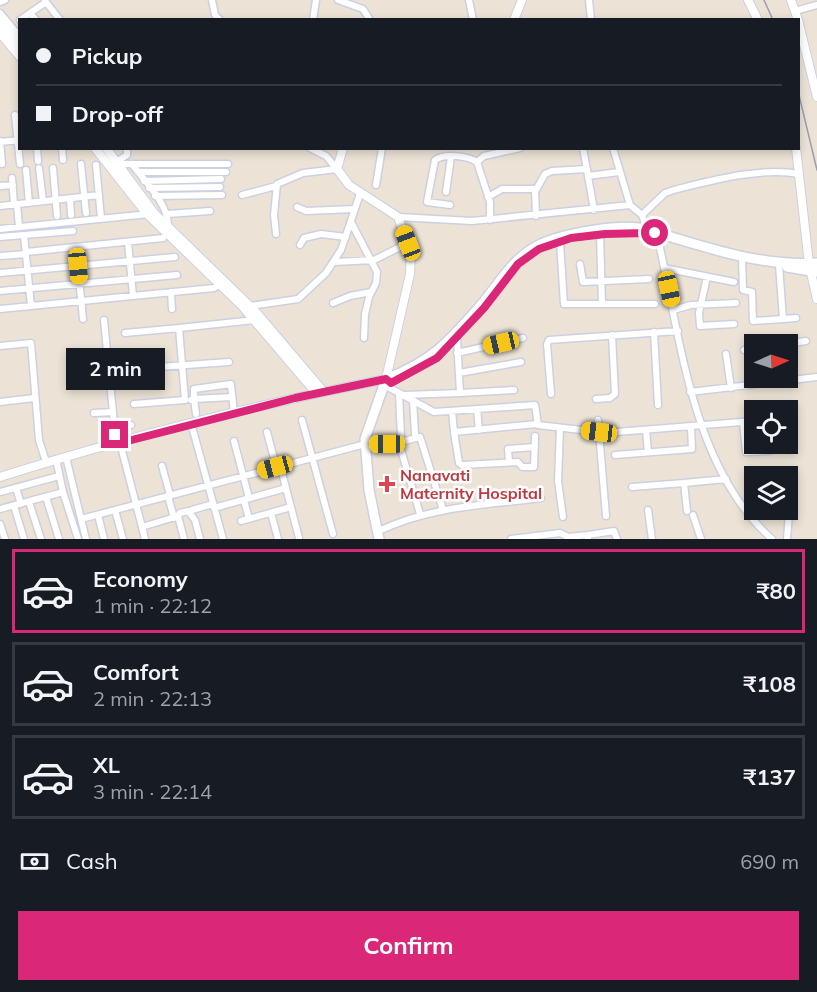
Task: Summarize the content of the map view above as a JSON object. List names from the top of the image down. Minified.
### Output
{"places":{"health":["Nanavati Maternity Hospital"]},"north":"right","page":{"banner":["Pickup","Drop-off"],"bubble":"2 min","list":[{"name":"Economy","note":"1 min · 22:12","value":"₹80"},{"name":"Comfort","note":"2 min · 22:13","value":"₹108"},{"name":"XL","note":"3 min · 22:14","value":"₹137"}],"pay":["Cash","690 m"],"buttons":"Confirm"}}
